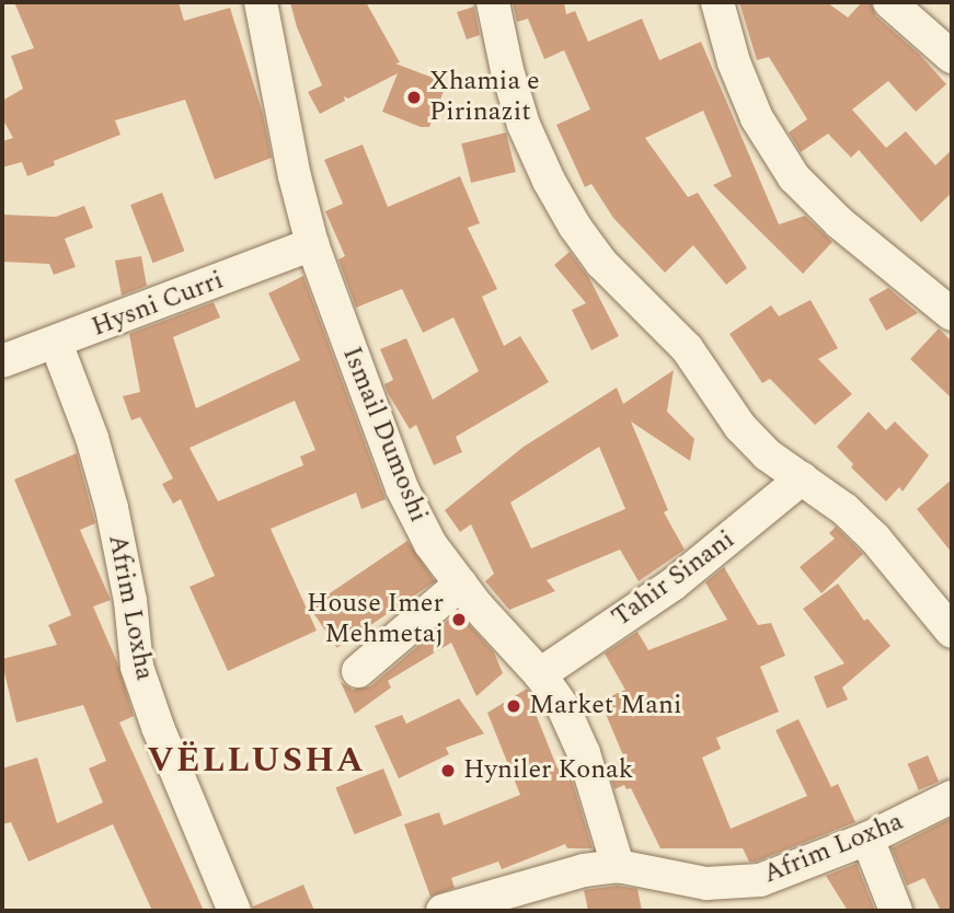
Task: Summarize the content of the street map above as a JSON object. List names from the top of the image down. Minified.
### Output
{"streets":{"street":["Hysni Curri","Ismail Dumoshi","Tahir Sinani","Afrim Loxha"]},"crossings":[["Hysni Curri","Ismail Dumoshi"],["Hysni Curri","Afrim Loxha"],["Ismail Dumoshi","Tahir Sinani"],["Ismail Dumoshi","Afrim Loxha"]],"districts":["VËLLUSHA"],"places":["Xhamia e Pirinazit","House Imer Mehmetaj","Market Mani","Hyniler Konak"]}
